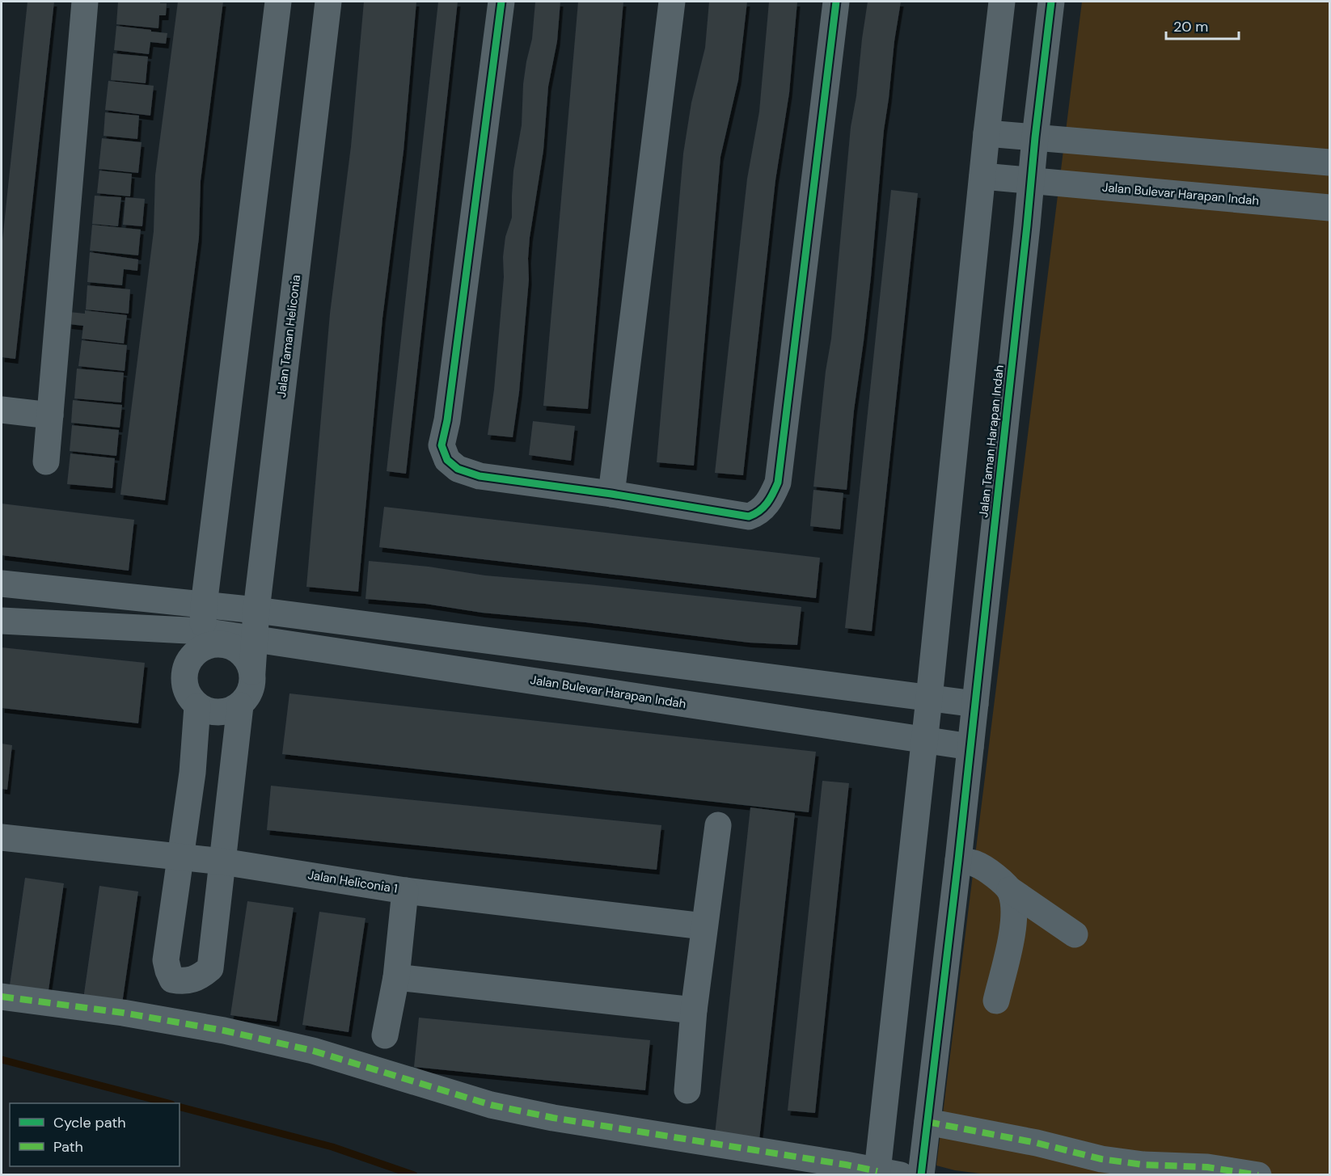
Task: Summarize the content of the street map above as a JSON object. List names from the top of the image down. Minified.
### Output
{"streets":{"street":["Jalan Bulevar Harapan Indah","Jalan Taman Heliconia","Jalan Taman Harapan Indah","Jalan Heliconia 1"]},"crossings":[["Jalan Bulevar Harapan Indah","Jalan Taman Heliconia"],["Jalan Bulevar Harapan Indah","Jalan Taman Harapan Indah"]],"legend":["Cycle path","Path"],"scale_bar":"20 m"}
